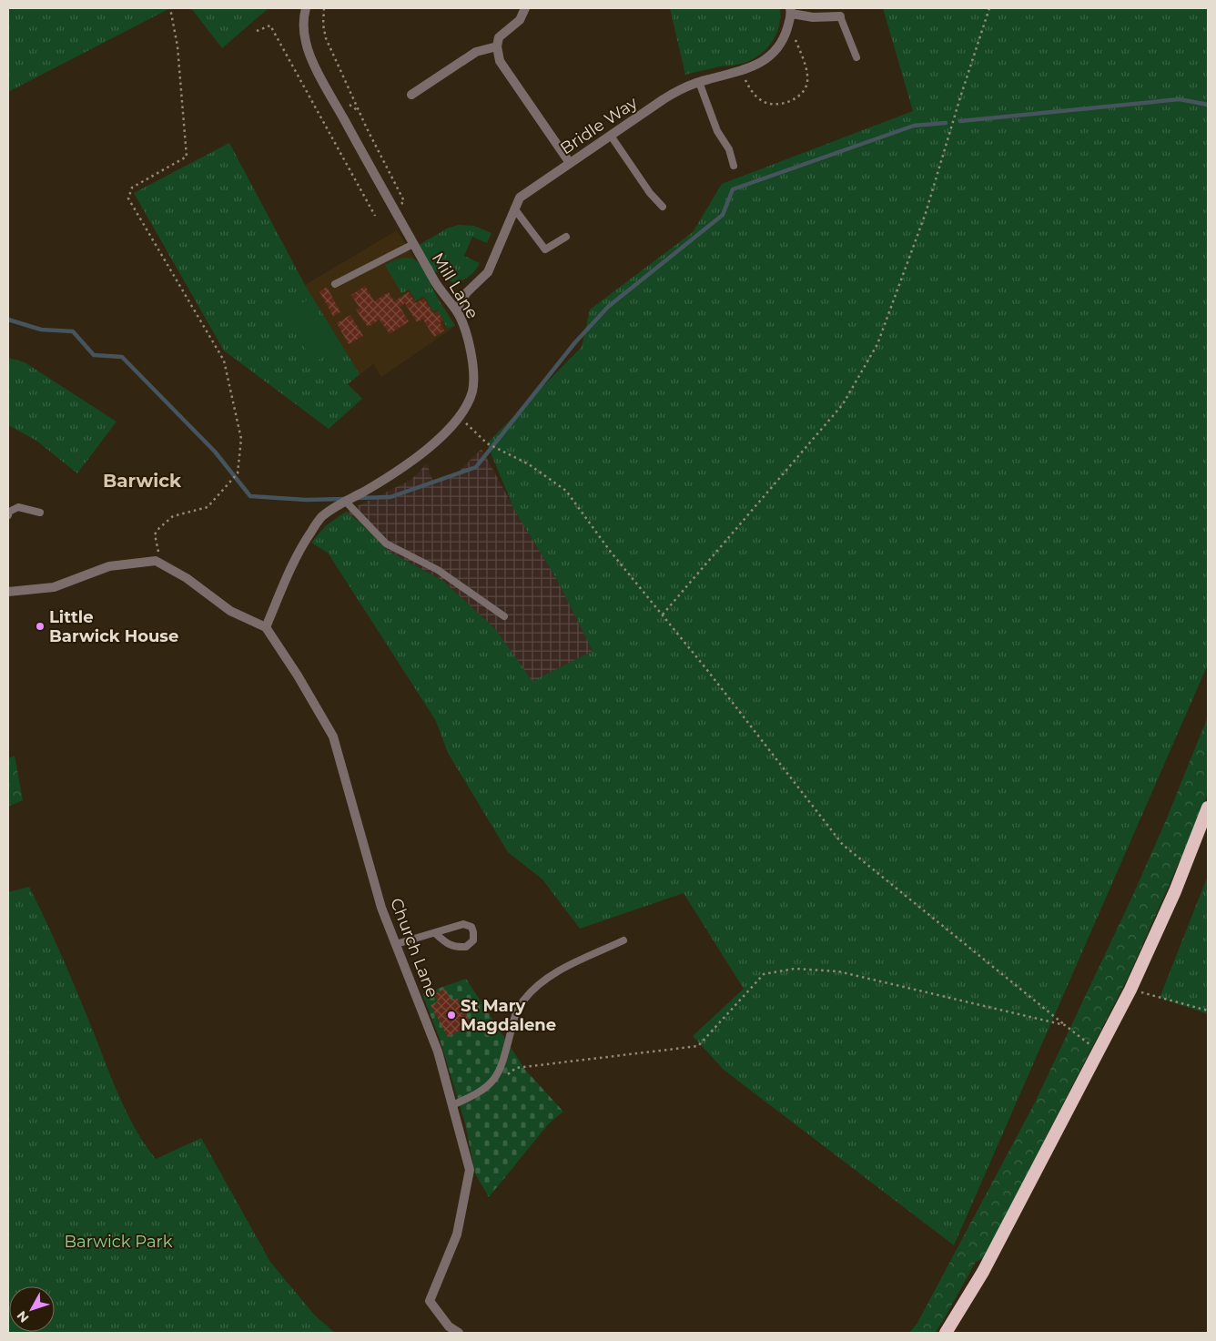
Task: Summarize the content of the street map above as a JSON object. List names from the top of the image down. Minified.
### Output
{"streets":{"street":["Bridle Way","Mill Lane","Church Lane"]},"crossings":[["Bridle Way","Mill Lane"],["Mill Lane","Church Lane"]],"districts":["Barwick"],"parks":["Barwick Park"],"places":["Little Barwick House","St Mary Magdalene"],"north":"bottom left"}
